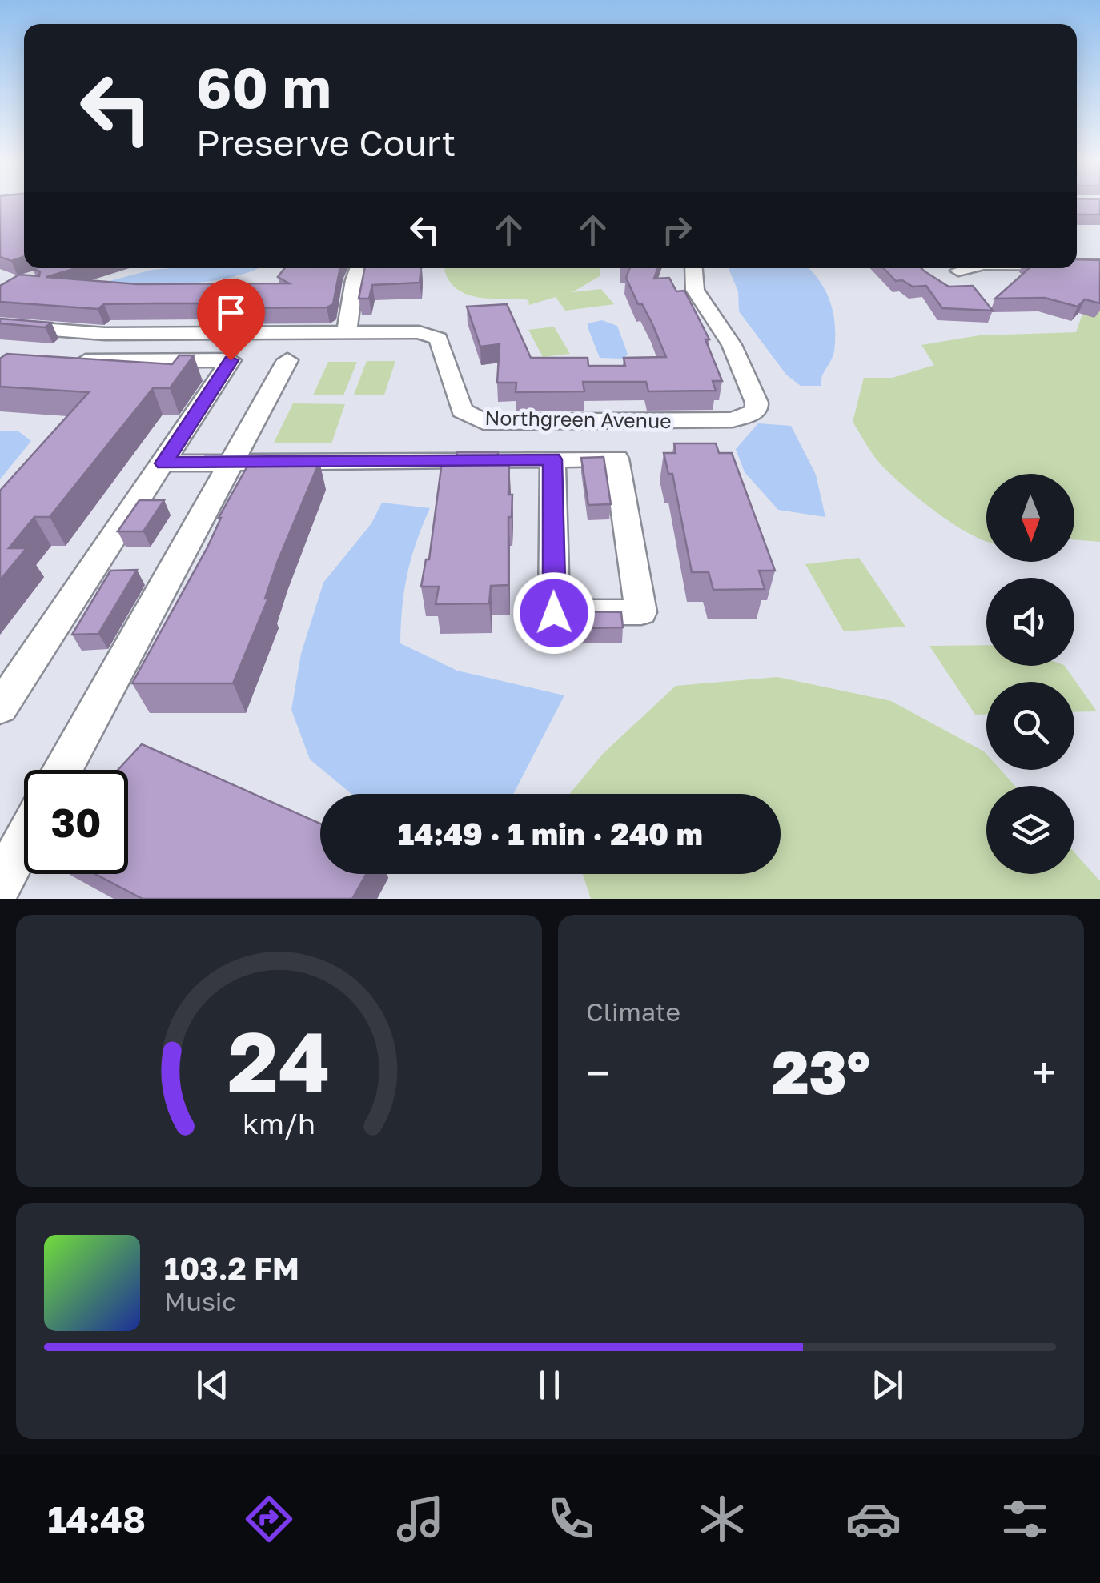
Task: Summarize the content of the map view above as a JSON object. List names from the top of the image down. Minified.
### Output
{"streets":{"street":["Northgreen Avenue"]},"north":"bottom","page":{"turn":["60 m","Preserve Court"],"limit":"30","trip":"14:49 · 1 min · 240 m","tile":"Climate","heat":["−","23°","+"],"song":["103.2 FM","Music"],"tabs":"14:48","gauge":["24","km/h"]}}
